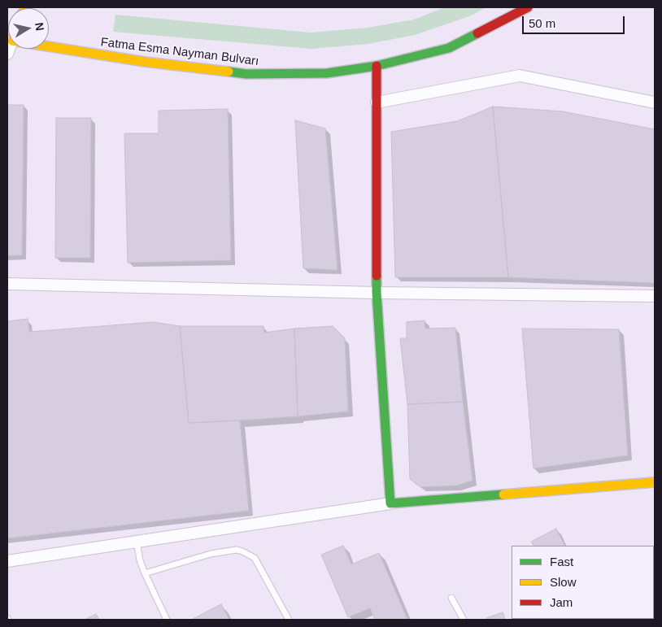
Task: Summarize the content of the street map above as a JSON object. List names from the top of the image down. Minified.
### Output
{"streets":{"street":["Fatma Esma Nayman Bulvarı"]},"legend":["Fast","Slow","Jam"],"scale_bar":"50 m","north":"right"}
